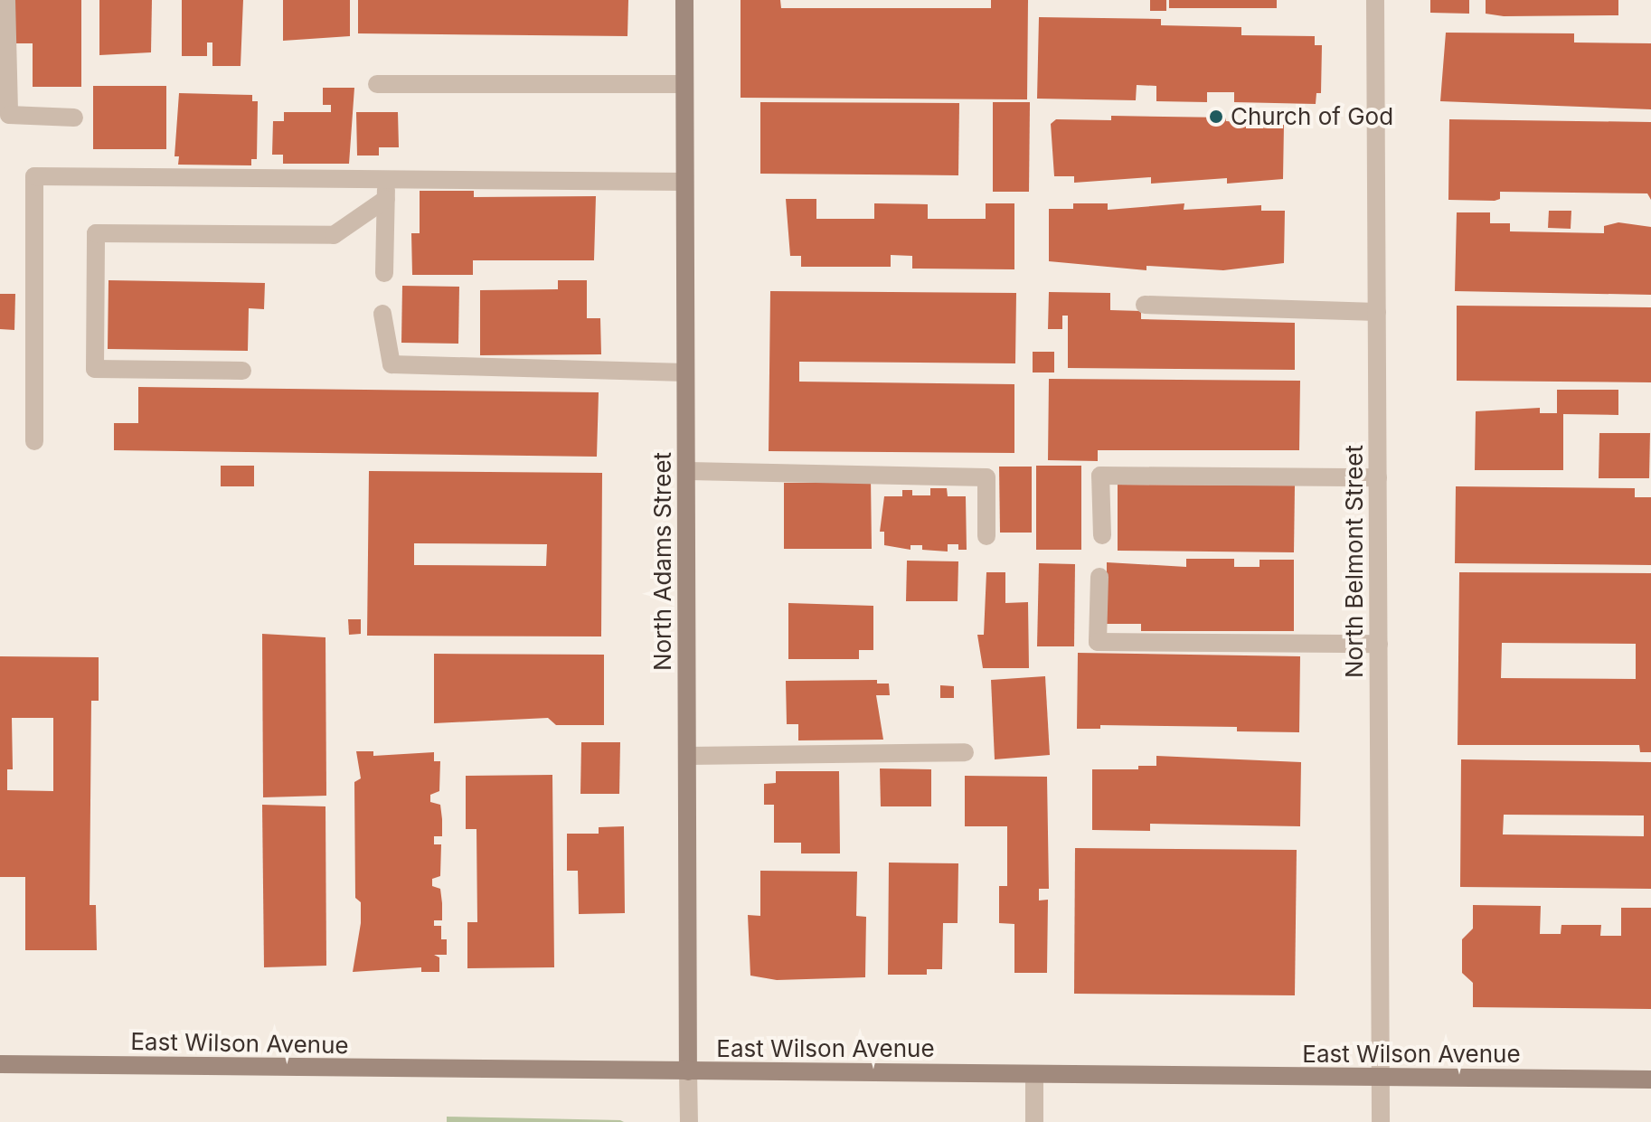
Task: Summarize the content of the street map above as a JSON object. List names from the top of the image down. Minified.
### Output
{"streets":{"street":["North Adams Street","North Belmont Street","East Wilson Avenue"]},"crossings":[["North Adams Street","East Wilson Avenue"],["North Belmont Street","East Wilson Avenue"]],"places":["Church of God"]}
